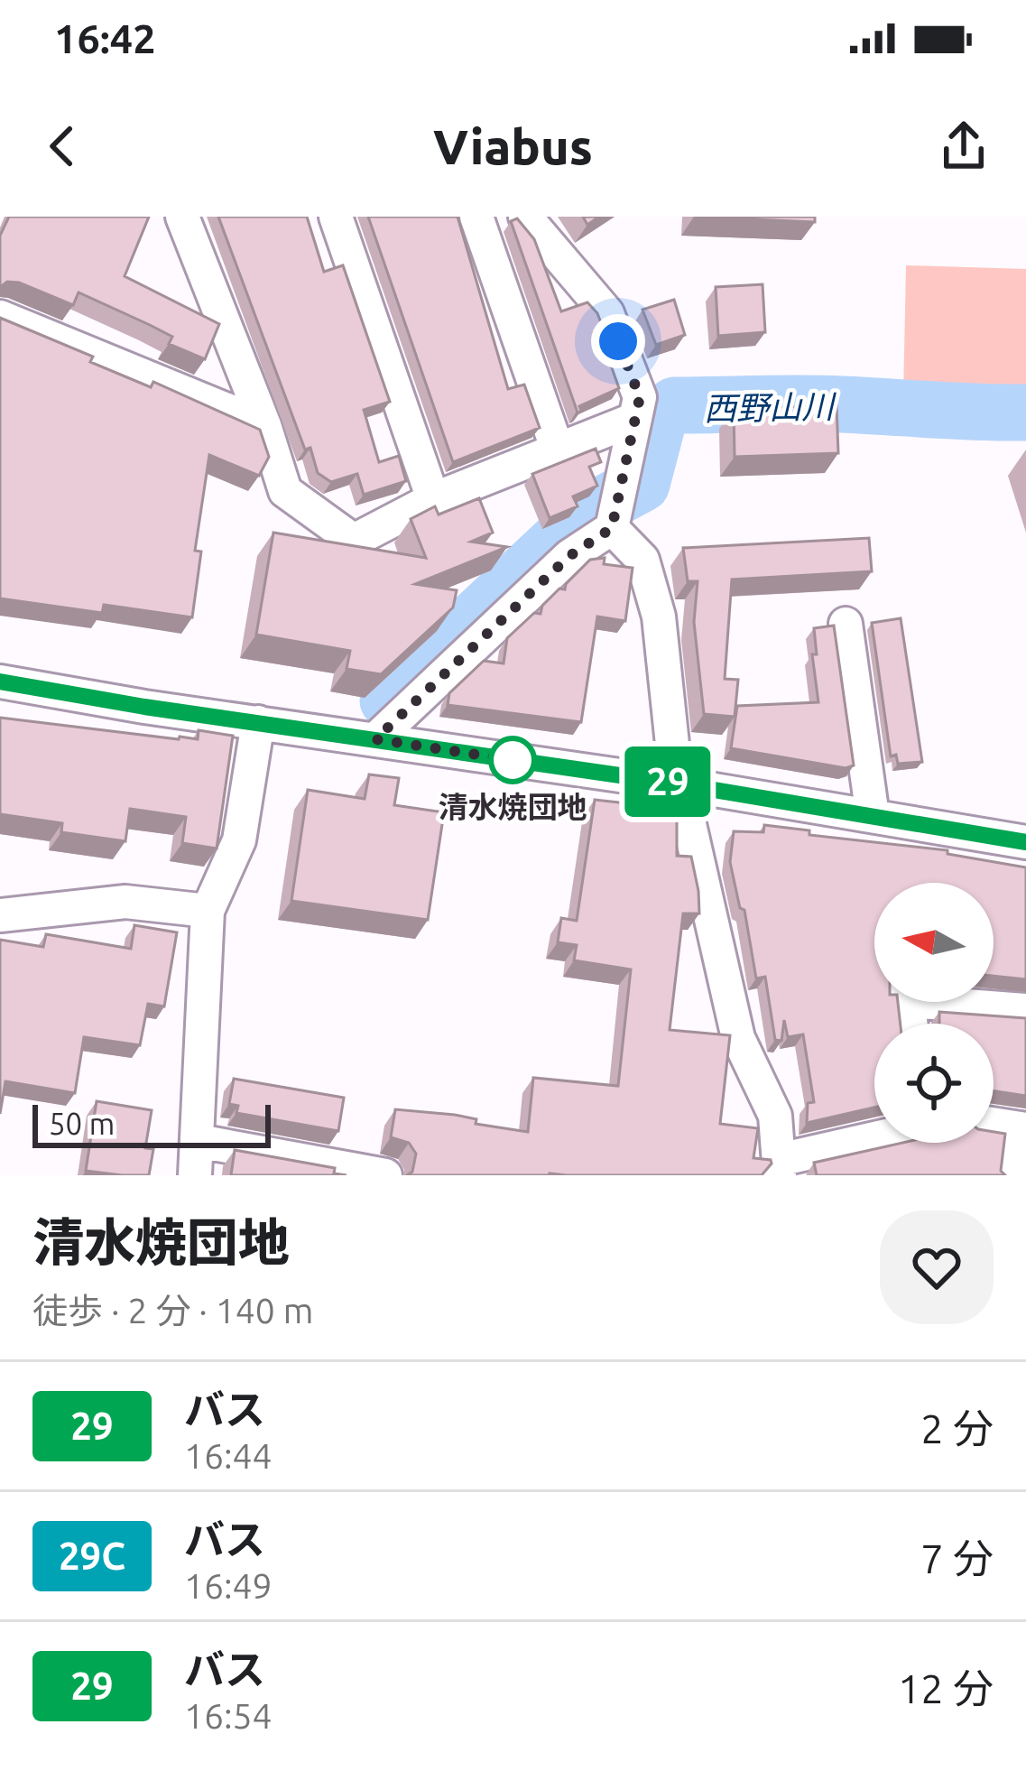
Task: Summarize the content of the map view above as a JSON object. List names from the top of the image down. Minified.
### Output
{"water":["西野山川"],"places":["清水焼団地"],"lines":["bus line 29"],"scale_bar":"50 m","north":"left","page":{"status":"16:42","header":"Viabus","on_map":"29","scale":"50 m","heading":["清水焼団地","徒歩 · 2 分 · 140 m"],"list":[{"mark":"29","name":"バス","note":"16:44","value":"2 分"},{"mark":"29C","name":"バス","note":"16:49","value":"7 分"},{"mark":"29","name":"バス","note":"16:54","value":"12 分"}]}}
